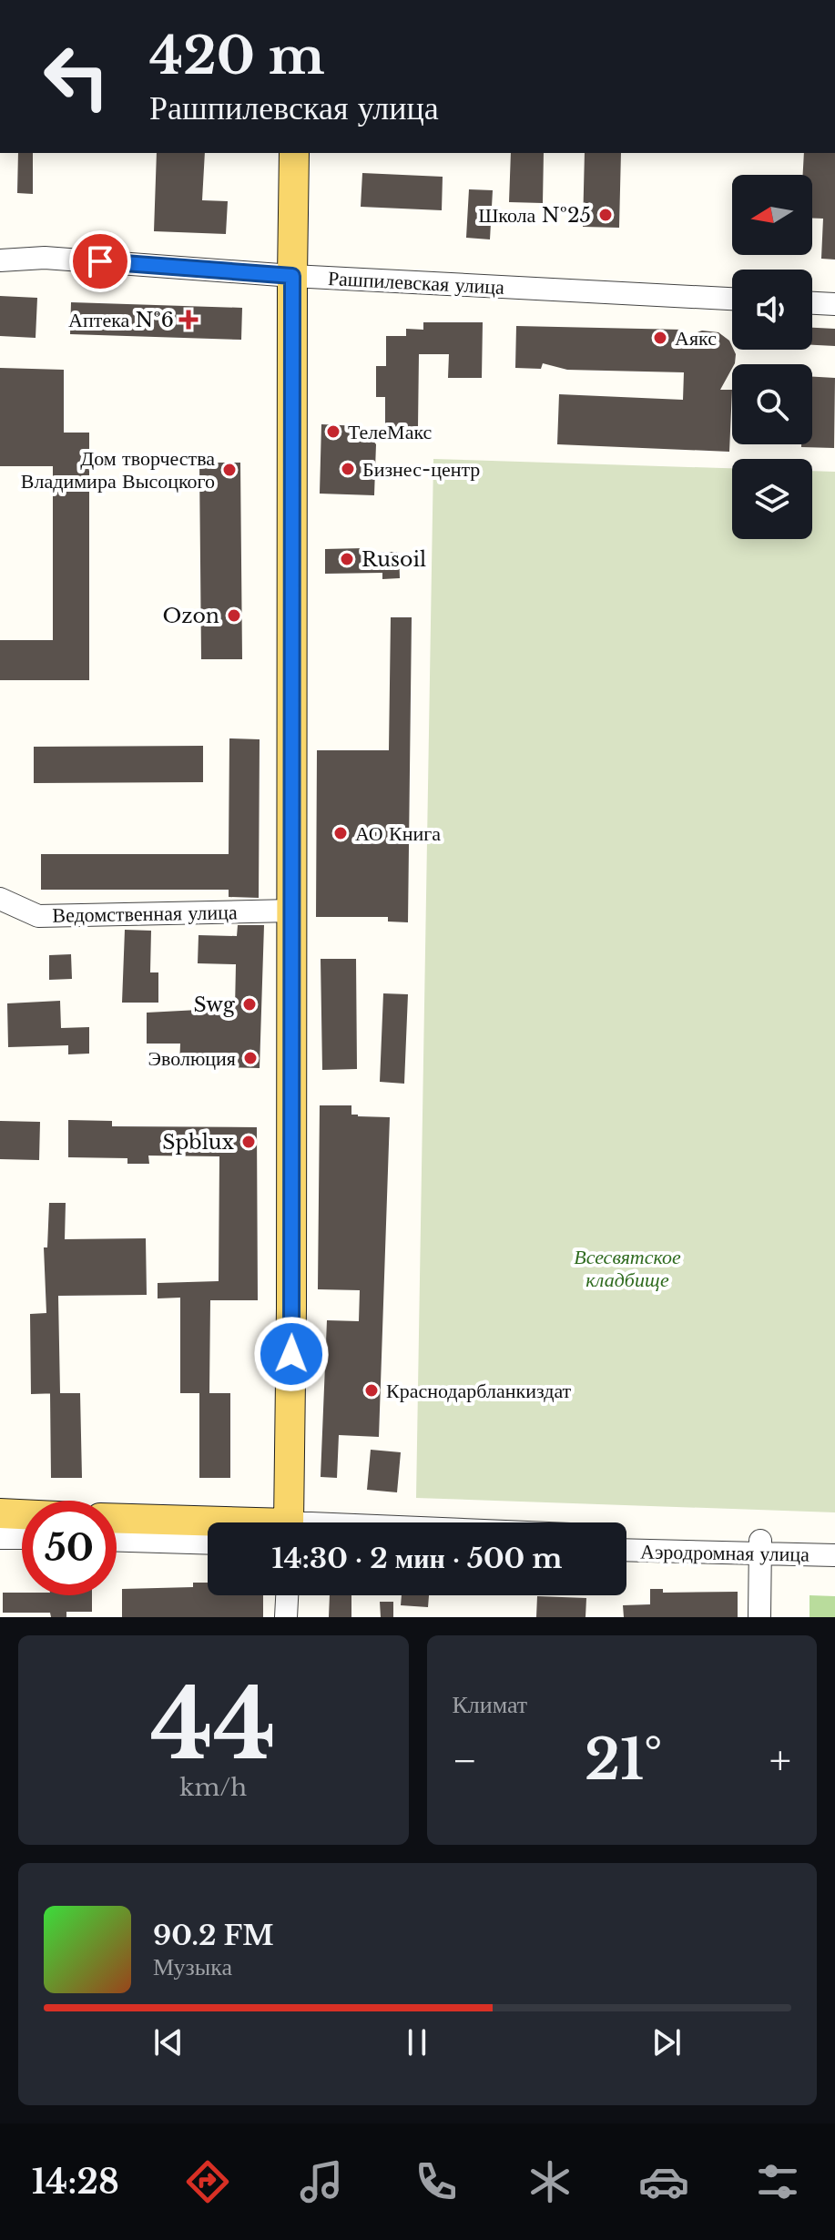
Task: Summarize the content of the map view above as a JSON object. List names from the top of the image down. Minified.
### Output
{"streets":{"street":["Рашпилевская улица","Ведомственная улица","Аэродромная улица"]},"parks":["Всесвятское кладбище"],"places":{"other":["Школа №25","Аякс","ТелеМакс","Бизнес-центр","Дом творчества Владимира Высоцкого","Rusoil","Ozon","АО Книга","Swg","Эволюция","Spblux","Краснодарбланкиздат"],"health":["Аптека №6"]},"north":"left","page":{"turn":["420 m","Рашпилевская улица"],"limit":"50","trip":"14:30 · 2 мин · 500 m","tile":[["44","km/h"],"Климат"],"heat":["−","21°","+"],"song":["90.2 FM","Музыка"],"tabs":"14:28"}}
